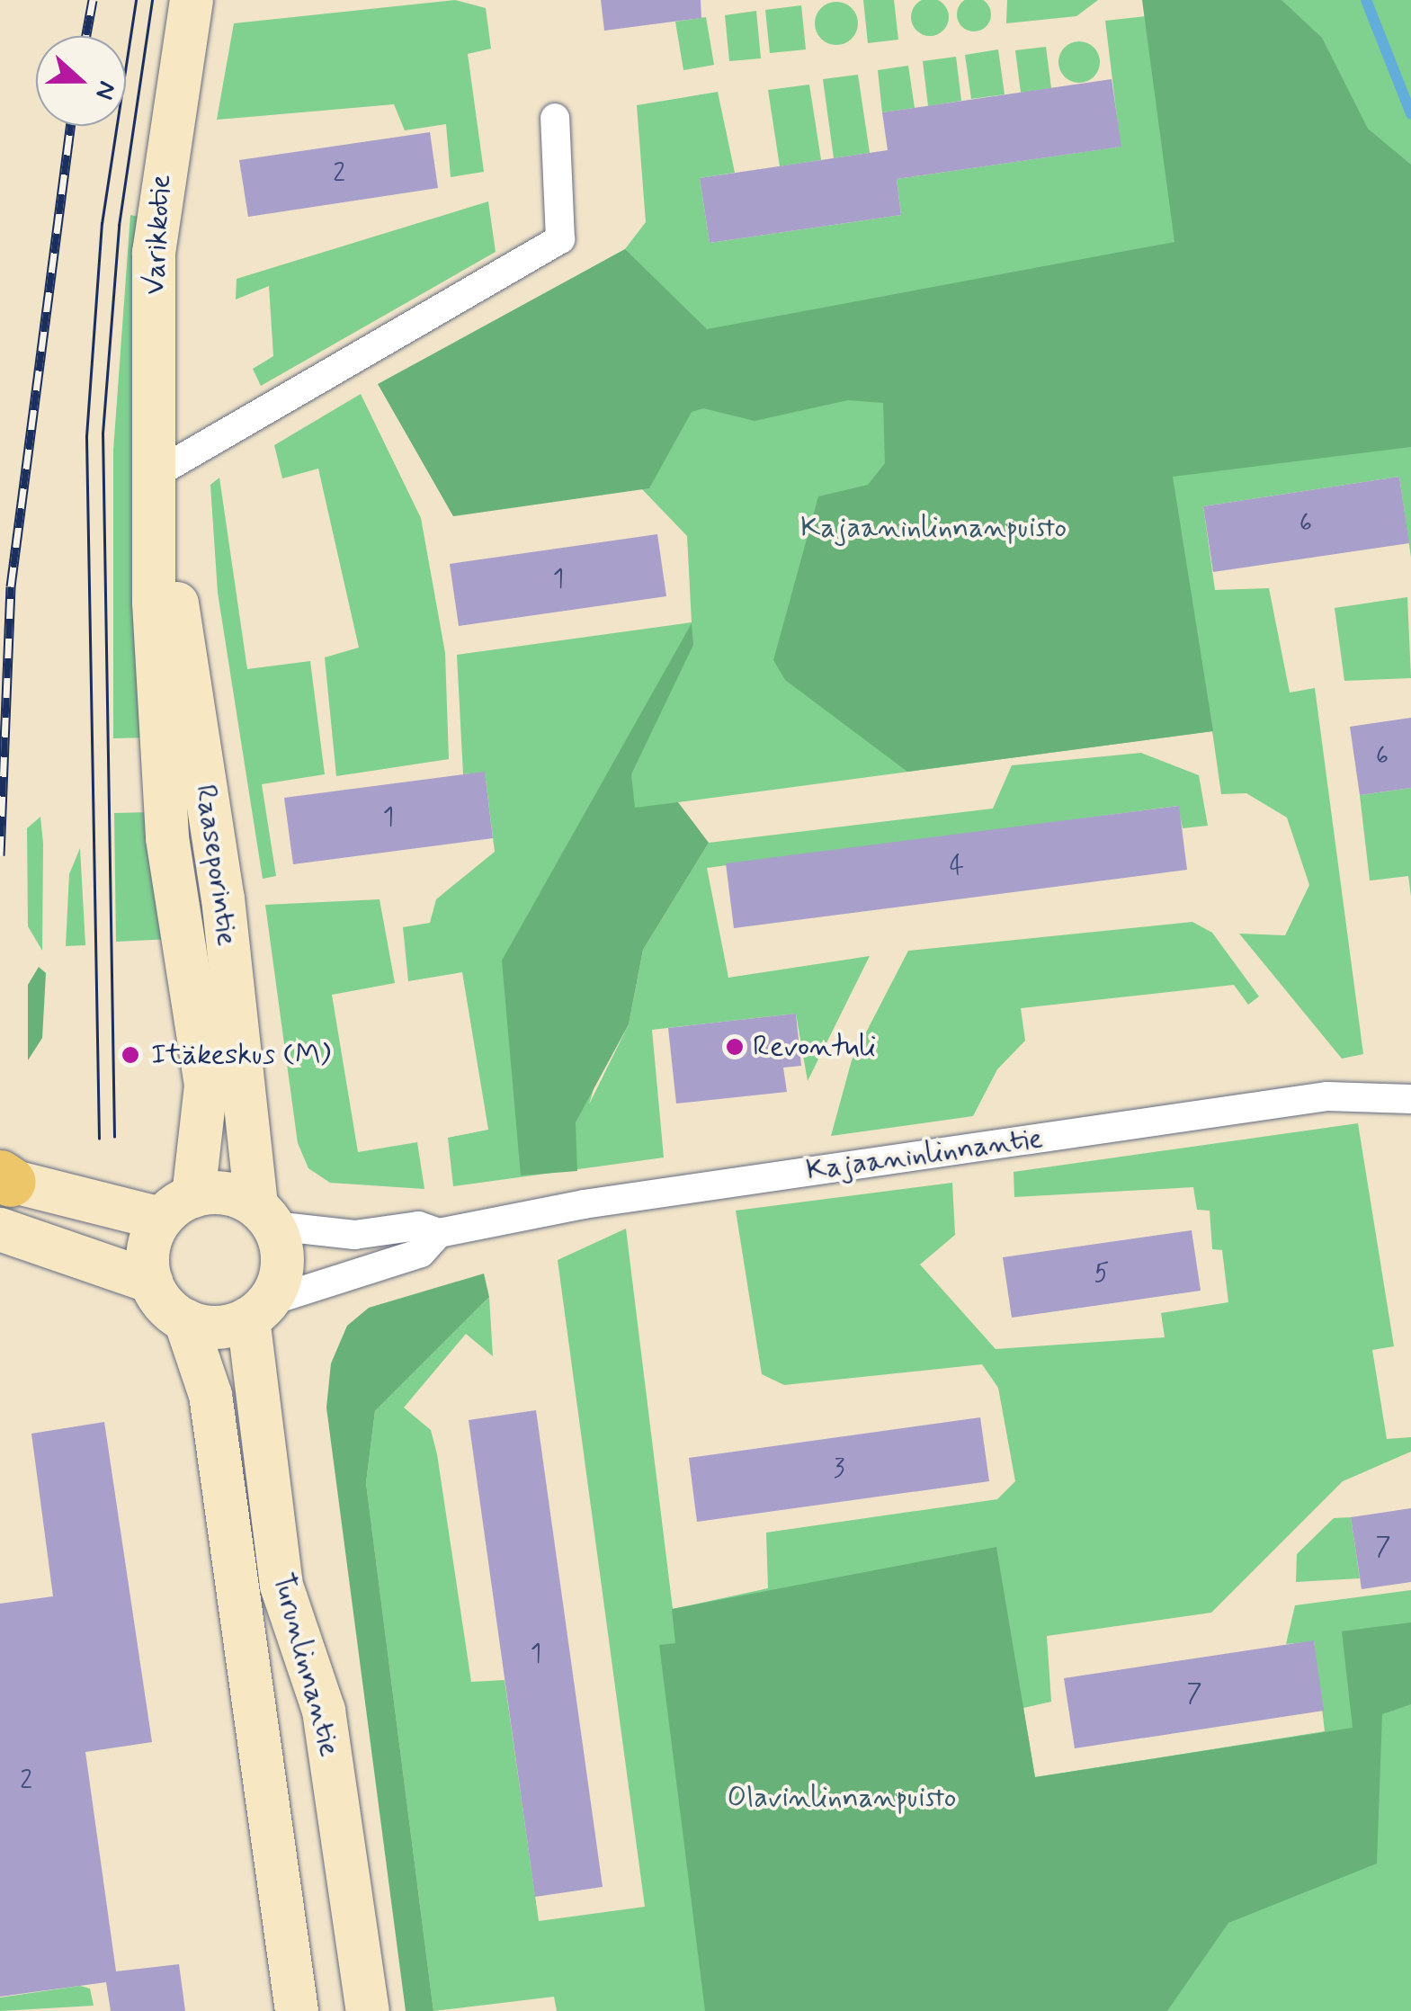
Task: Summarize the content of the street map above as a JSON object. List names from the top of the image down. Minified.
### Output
{"streets":{"main road":["Varikkotie","Raaseporintie","Turunlinnantie"],"street":["Kajaaninlinnantie"]},"crossings":[["Varikkotie","Raaseporintie"],["Raaseporintie","Kajaaninlinnantie"],["Raaseporintie","Turunlinnantie"],["Kajaaninlinnantie","Turunlinnantie"]],"parks":["Kajaaninlinnanpuisto","Olavinlinnanpuisto"],"places":["Revontuli","Itäkeskus (M)"],"house_numbers":["2","6","1","6","1","4","5","3","7","1","7","2"],"north":"right"}
